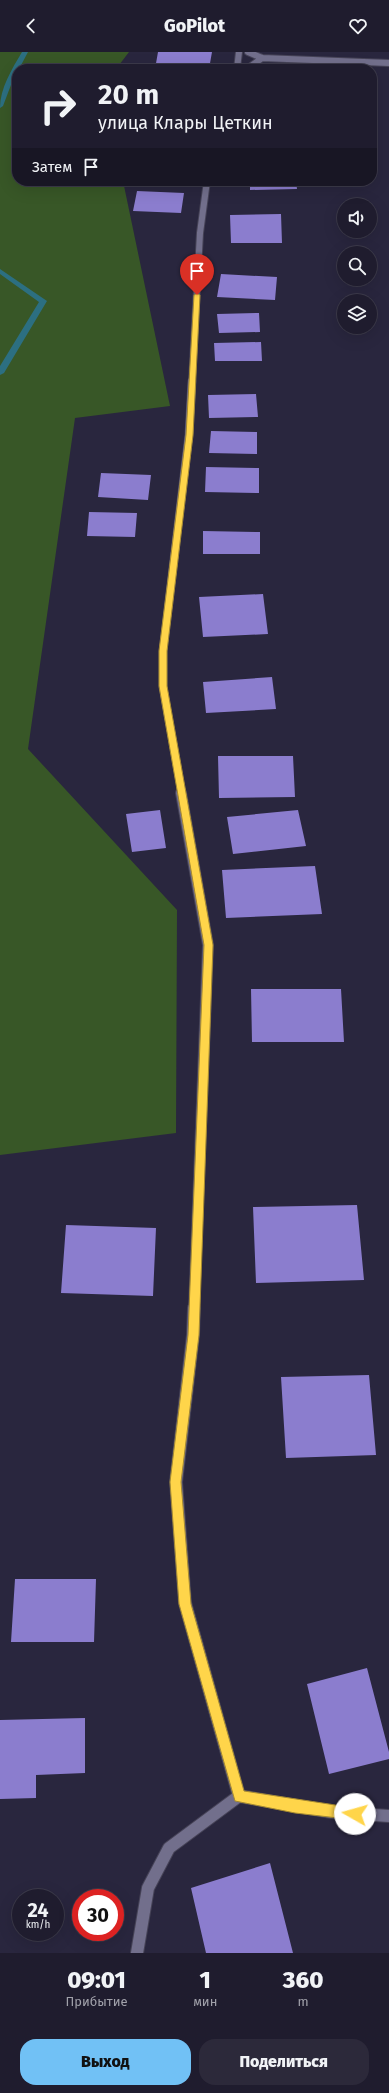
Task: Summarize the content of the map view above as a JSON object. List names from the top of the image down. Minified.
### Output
{"page":{"header":"GoPilot","turn":["20 m","улица Клары Цеткин"],"then":"Затем","speed":"24 km/h","limit":"30","eta":["09:01","Прибытие","1","мин","360","m"],"buttons":["Выход","Поделиться"]}}
